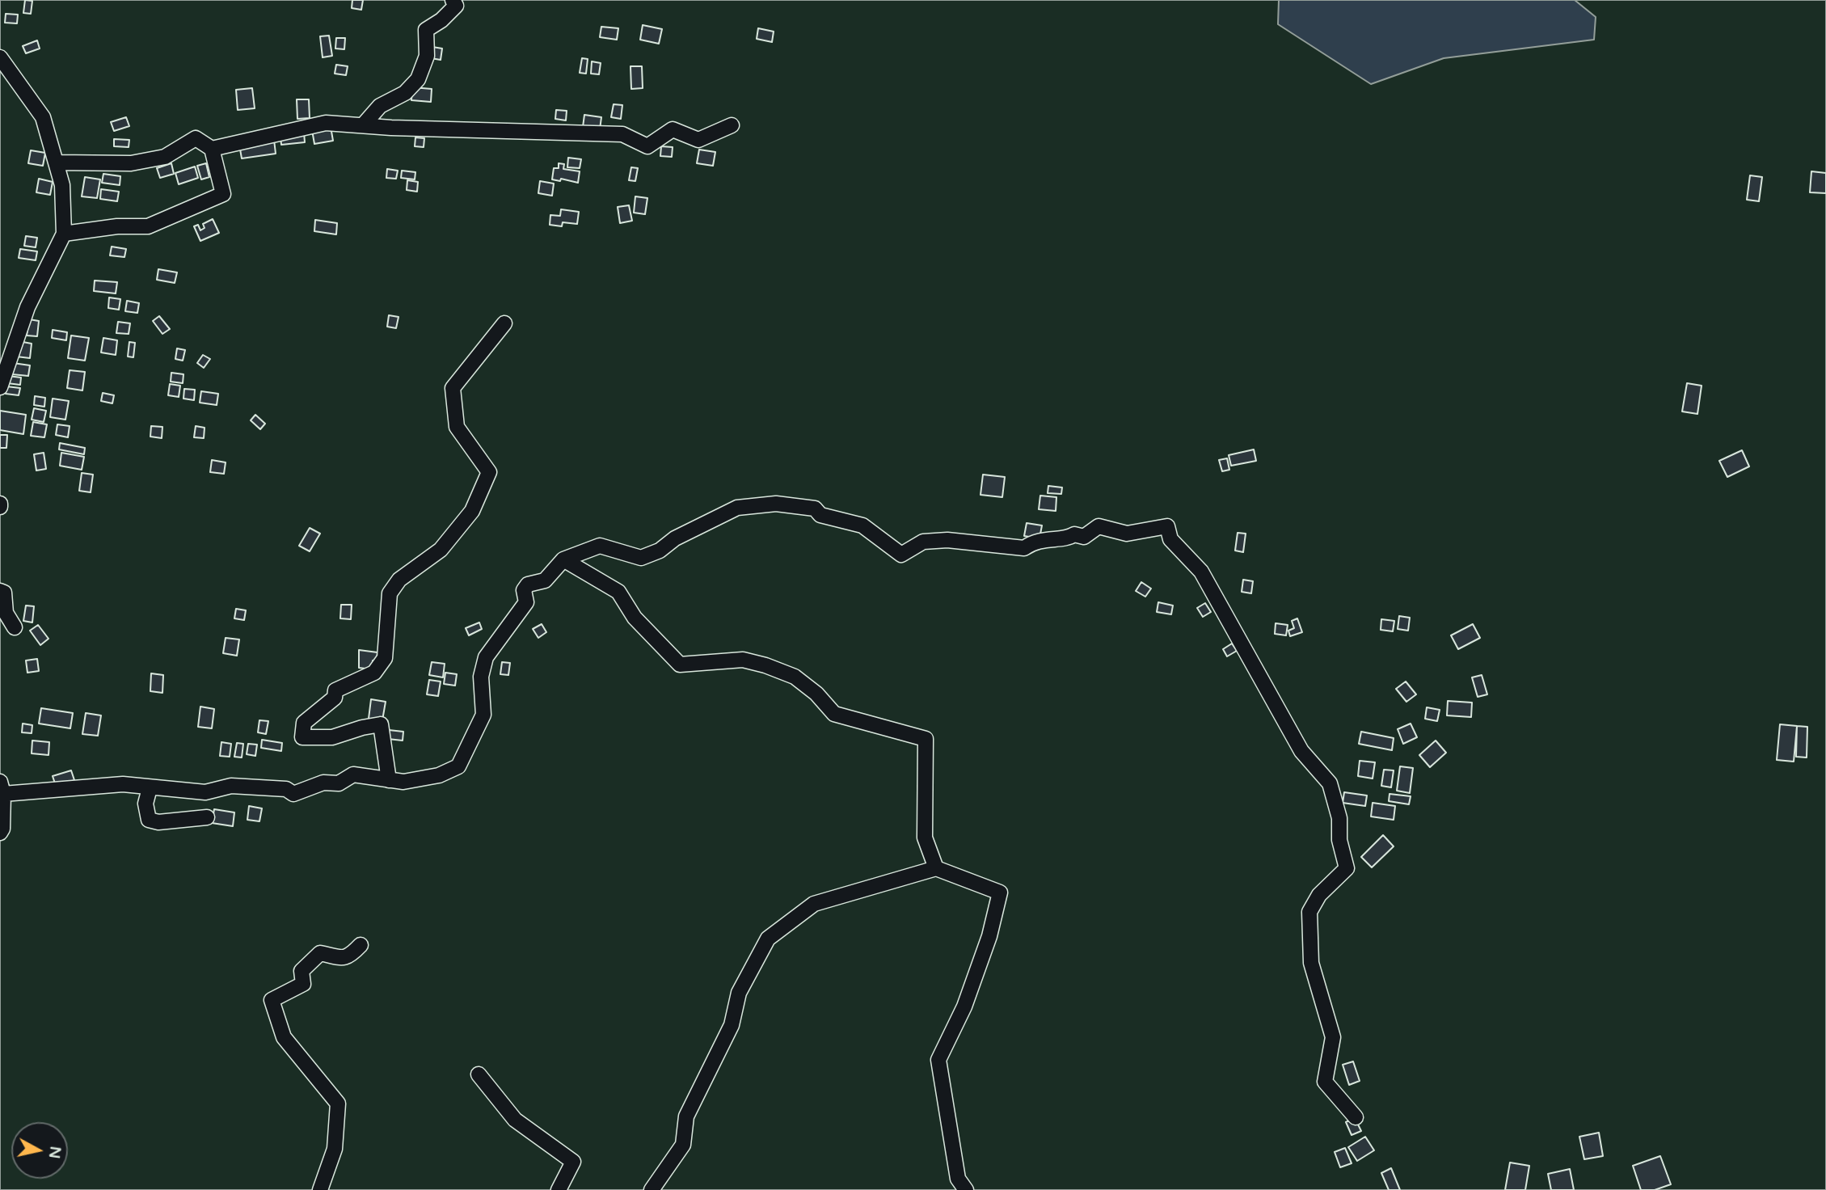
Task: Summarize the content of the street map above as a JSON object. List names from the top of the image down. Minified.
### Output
{"north":"right"}
